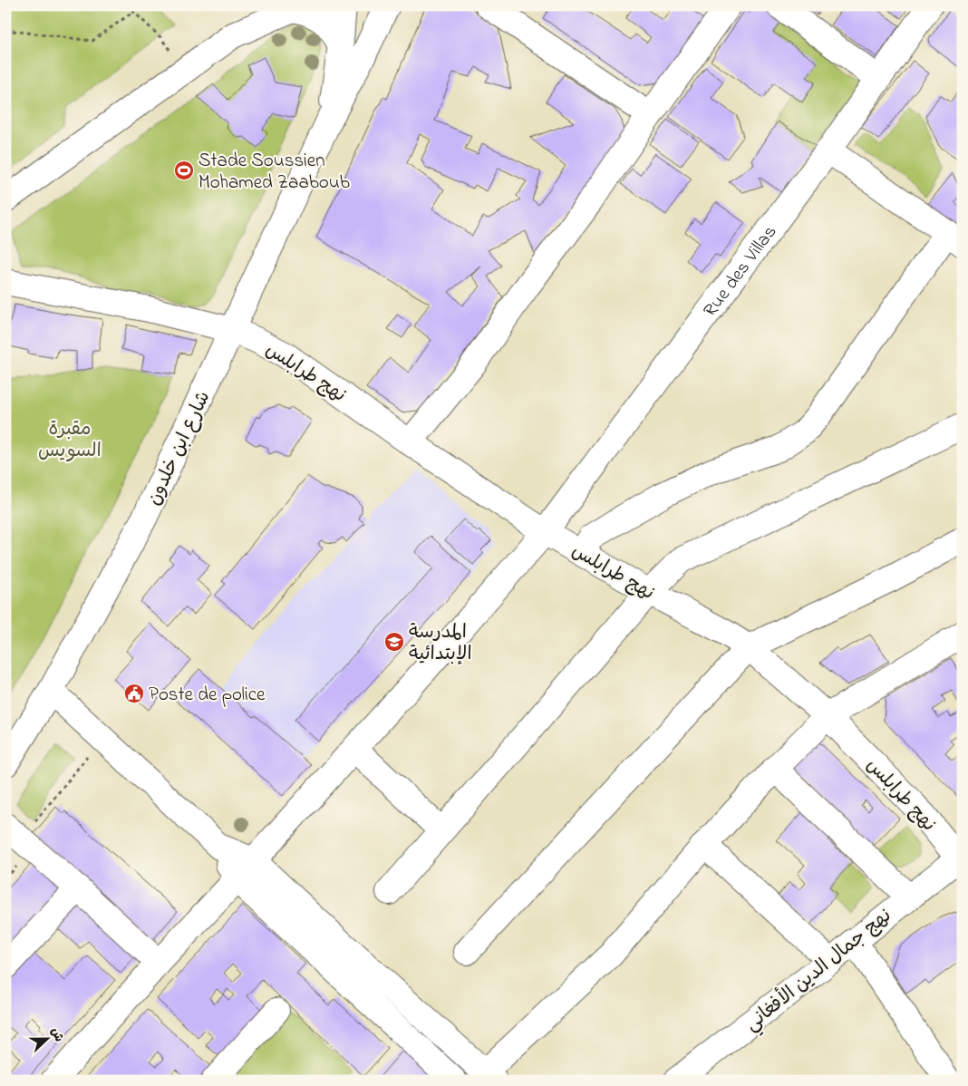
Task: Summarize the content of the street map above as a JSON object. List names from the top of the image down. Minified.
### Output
{"streets":{"street":["Rue des Villas","نهج طرابلس","شارع ابن خلدون","نهج جمال الدين الأفغاني"]},"crossings":[["Rue des Villas","نهج طرابلس"],["نهج طرابلس","شارع ابن خلدون"],["نهج طرابلس","نهج جمال الدين الأفغاني"]],"parks":["مقبرة السويس"],"places":{"sports":["Stade Soussien Mohamed Zaaboub"],"school or university":["المدرسة الإبتدائية"],"public building":["Poste de police"]},"north":"right"}
